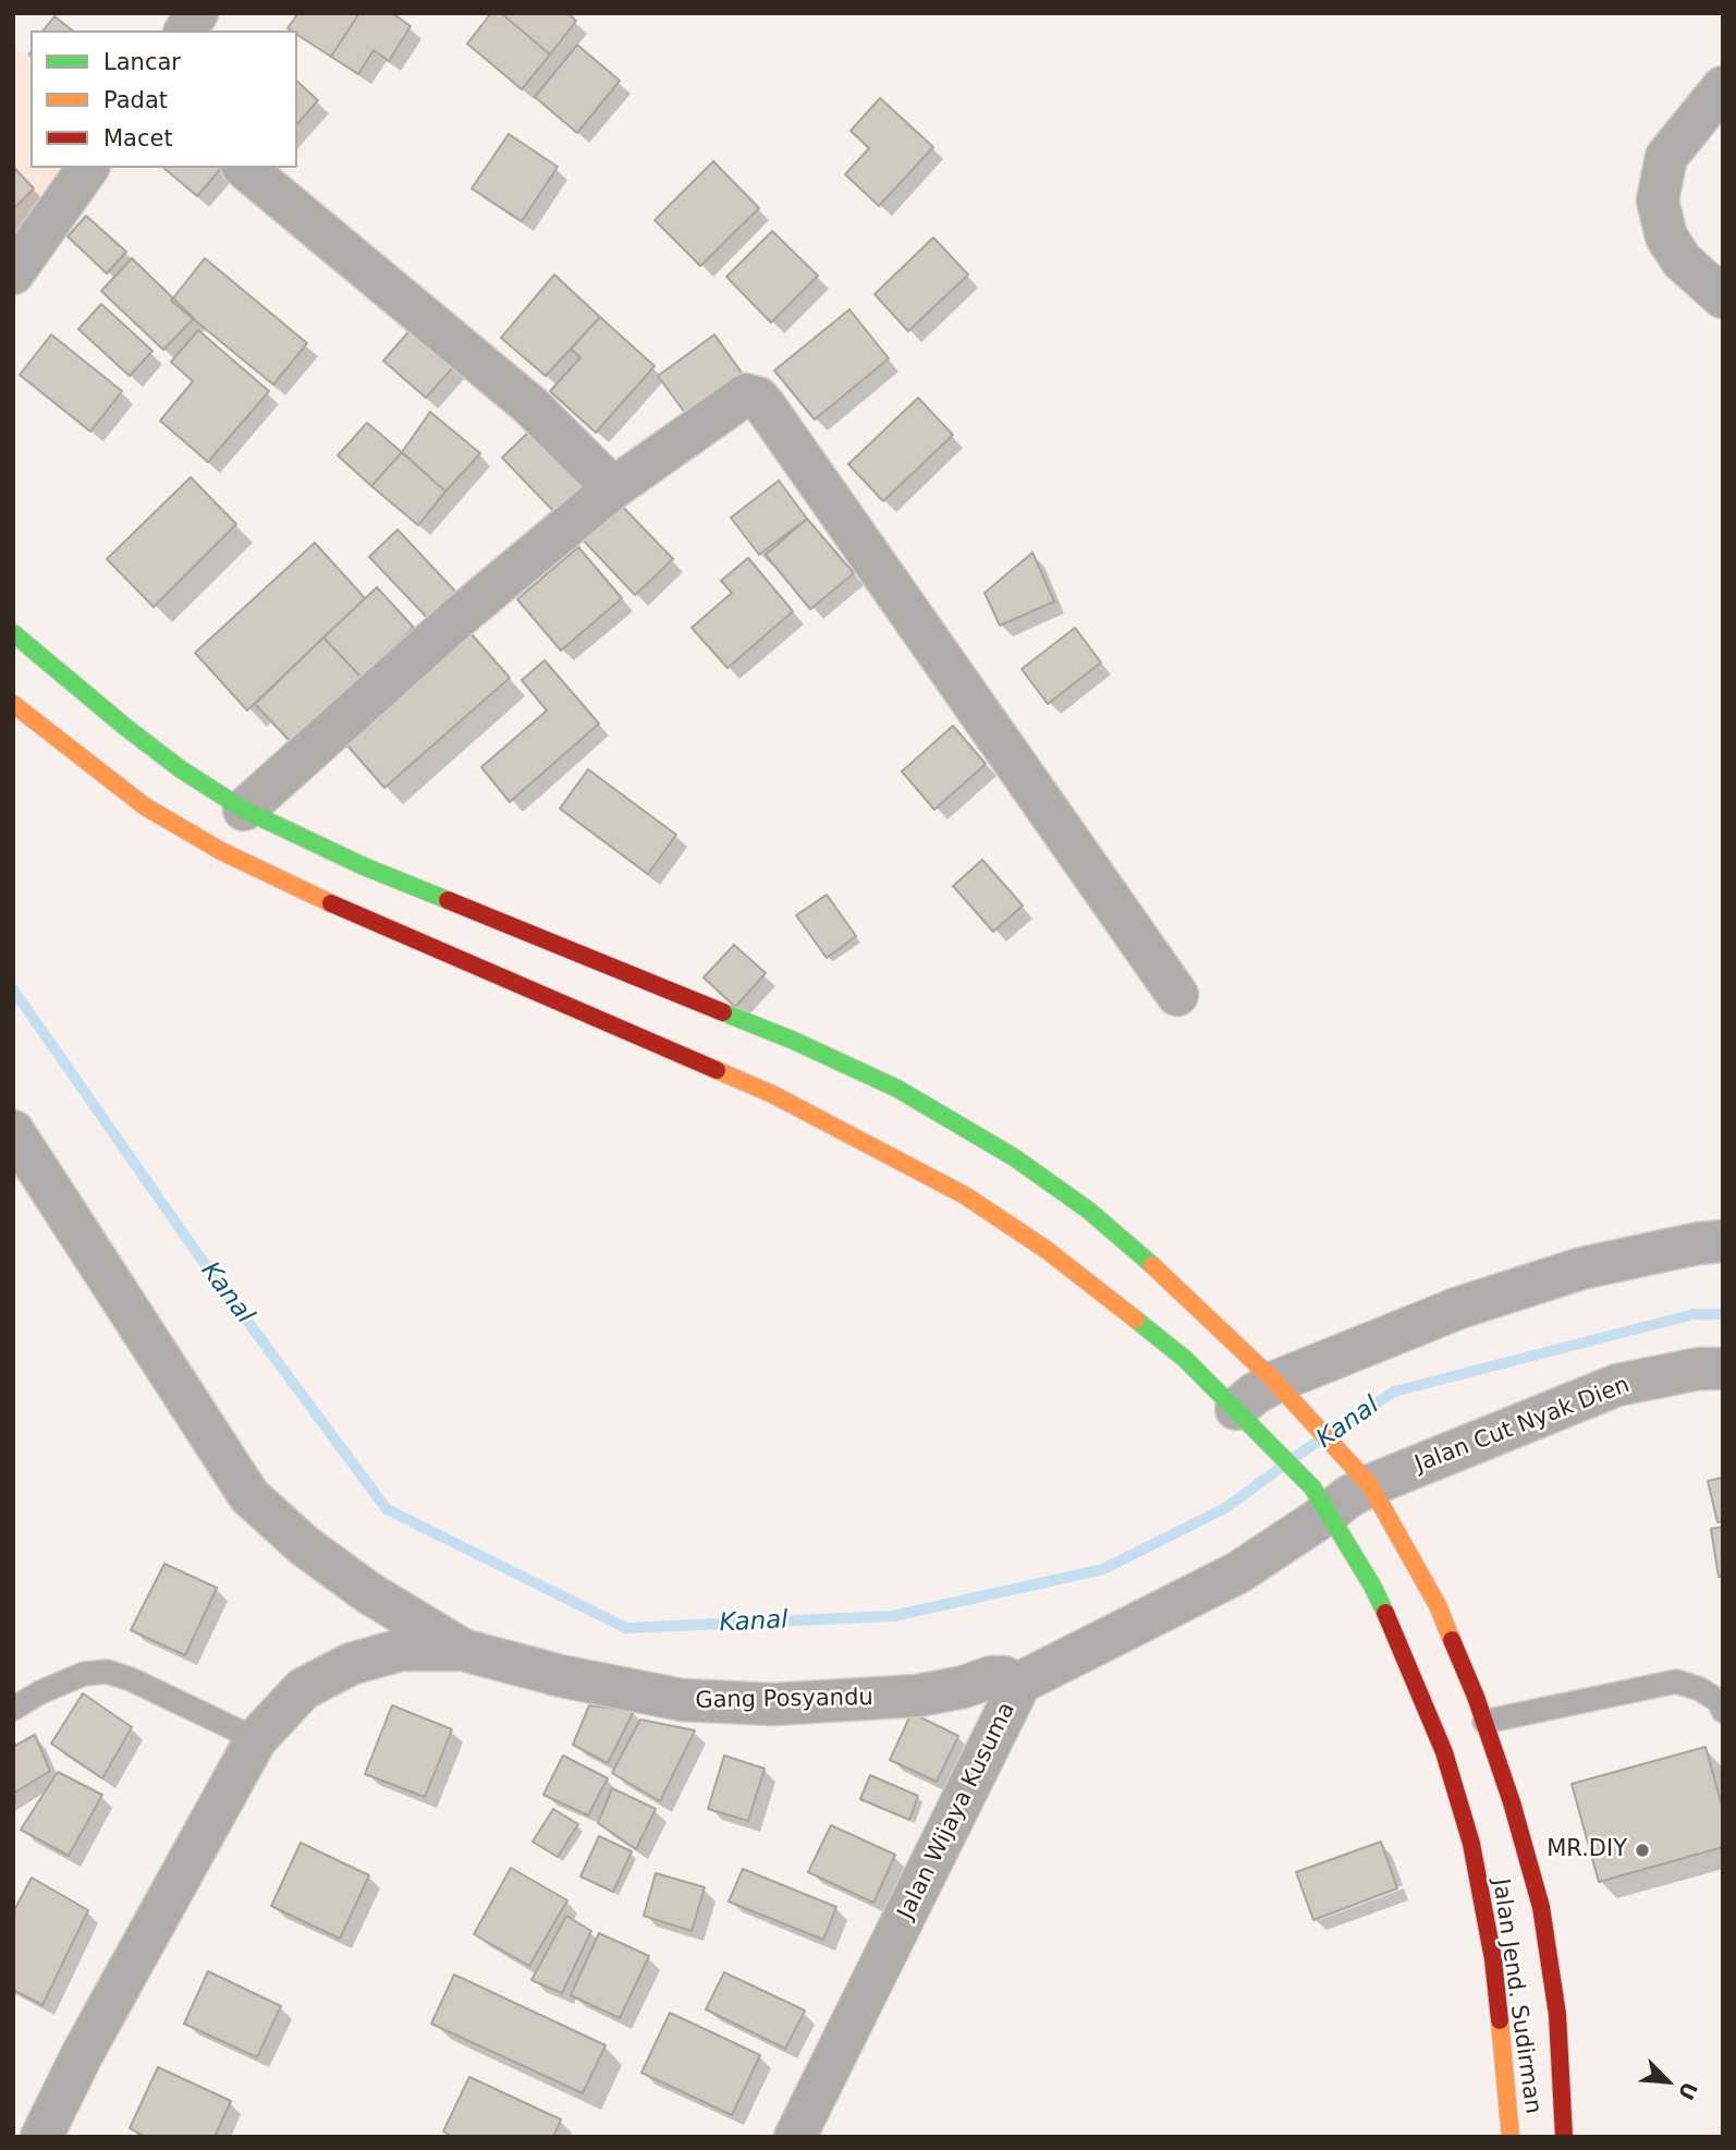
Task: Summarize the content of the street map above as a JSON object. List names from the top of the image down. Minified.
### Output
{"streets":{"highway":["Jalan Jend. Sudirman"],"street":["Jalan Cut Nyak Dien","Gang Posyandu","Jalan Wijaya Kusuma"]},"crossings":[["Jalan Cut Nyak Dien","Jalan Wijaya Kusuma"],["Jalan Cut Nyak Dien","Jalan Jend. Sudirman"],["Gang Posyandu","Jalan Wijaya Kusuma"],["Jalan Wijaya Kusuma","Jalan Jend. Sudirman"]],"water":["Kanal"],"places":["MR.DIY"],"legend":["Lancar","Padat","Macet"],"north":"bottom right"}
